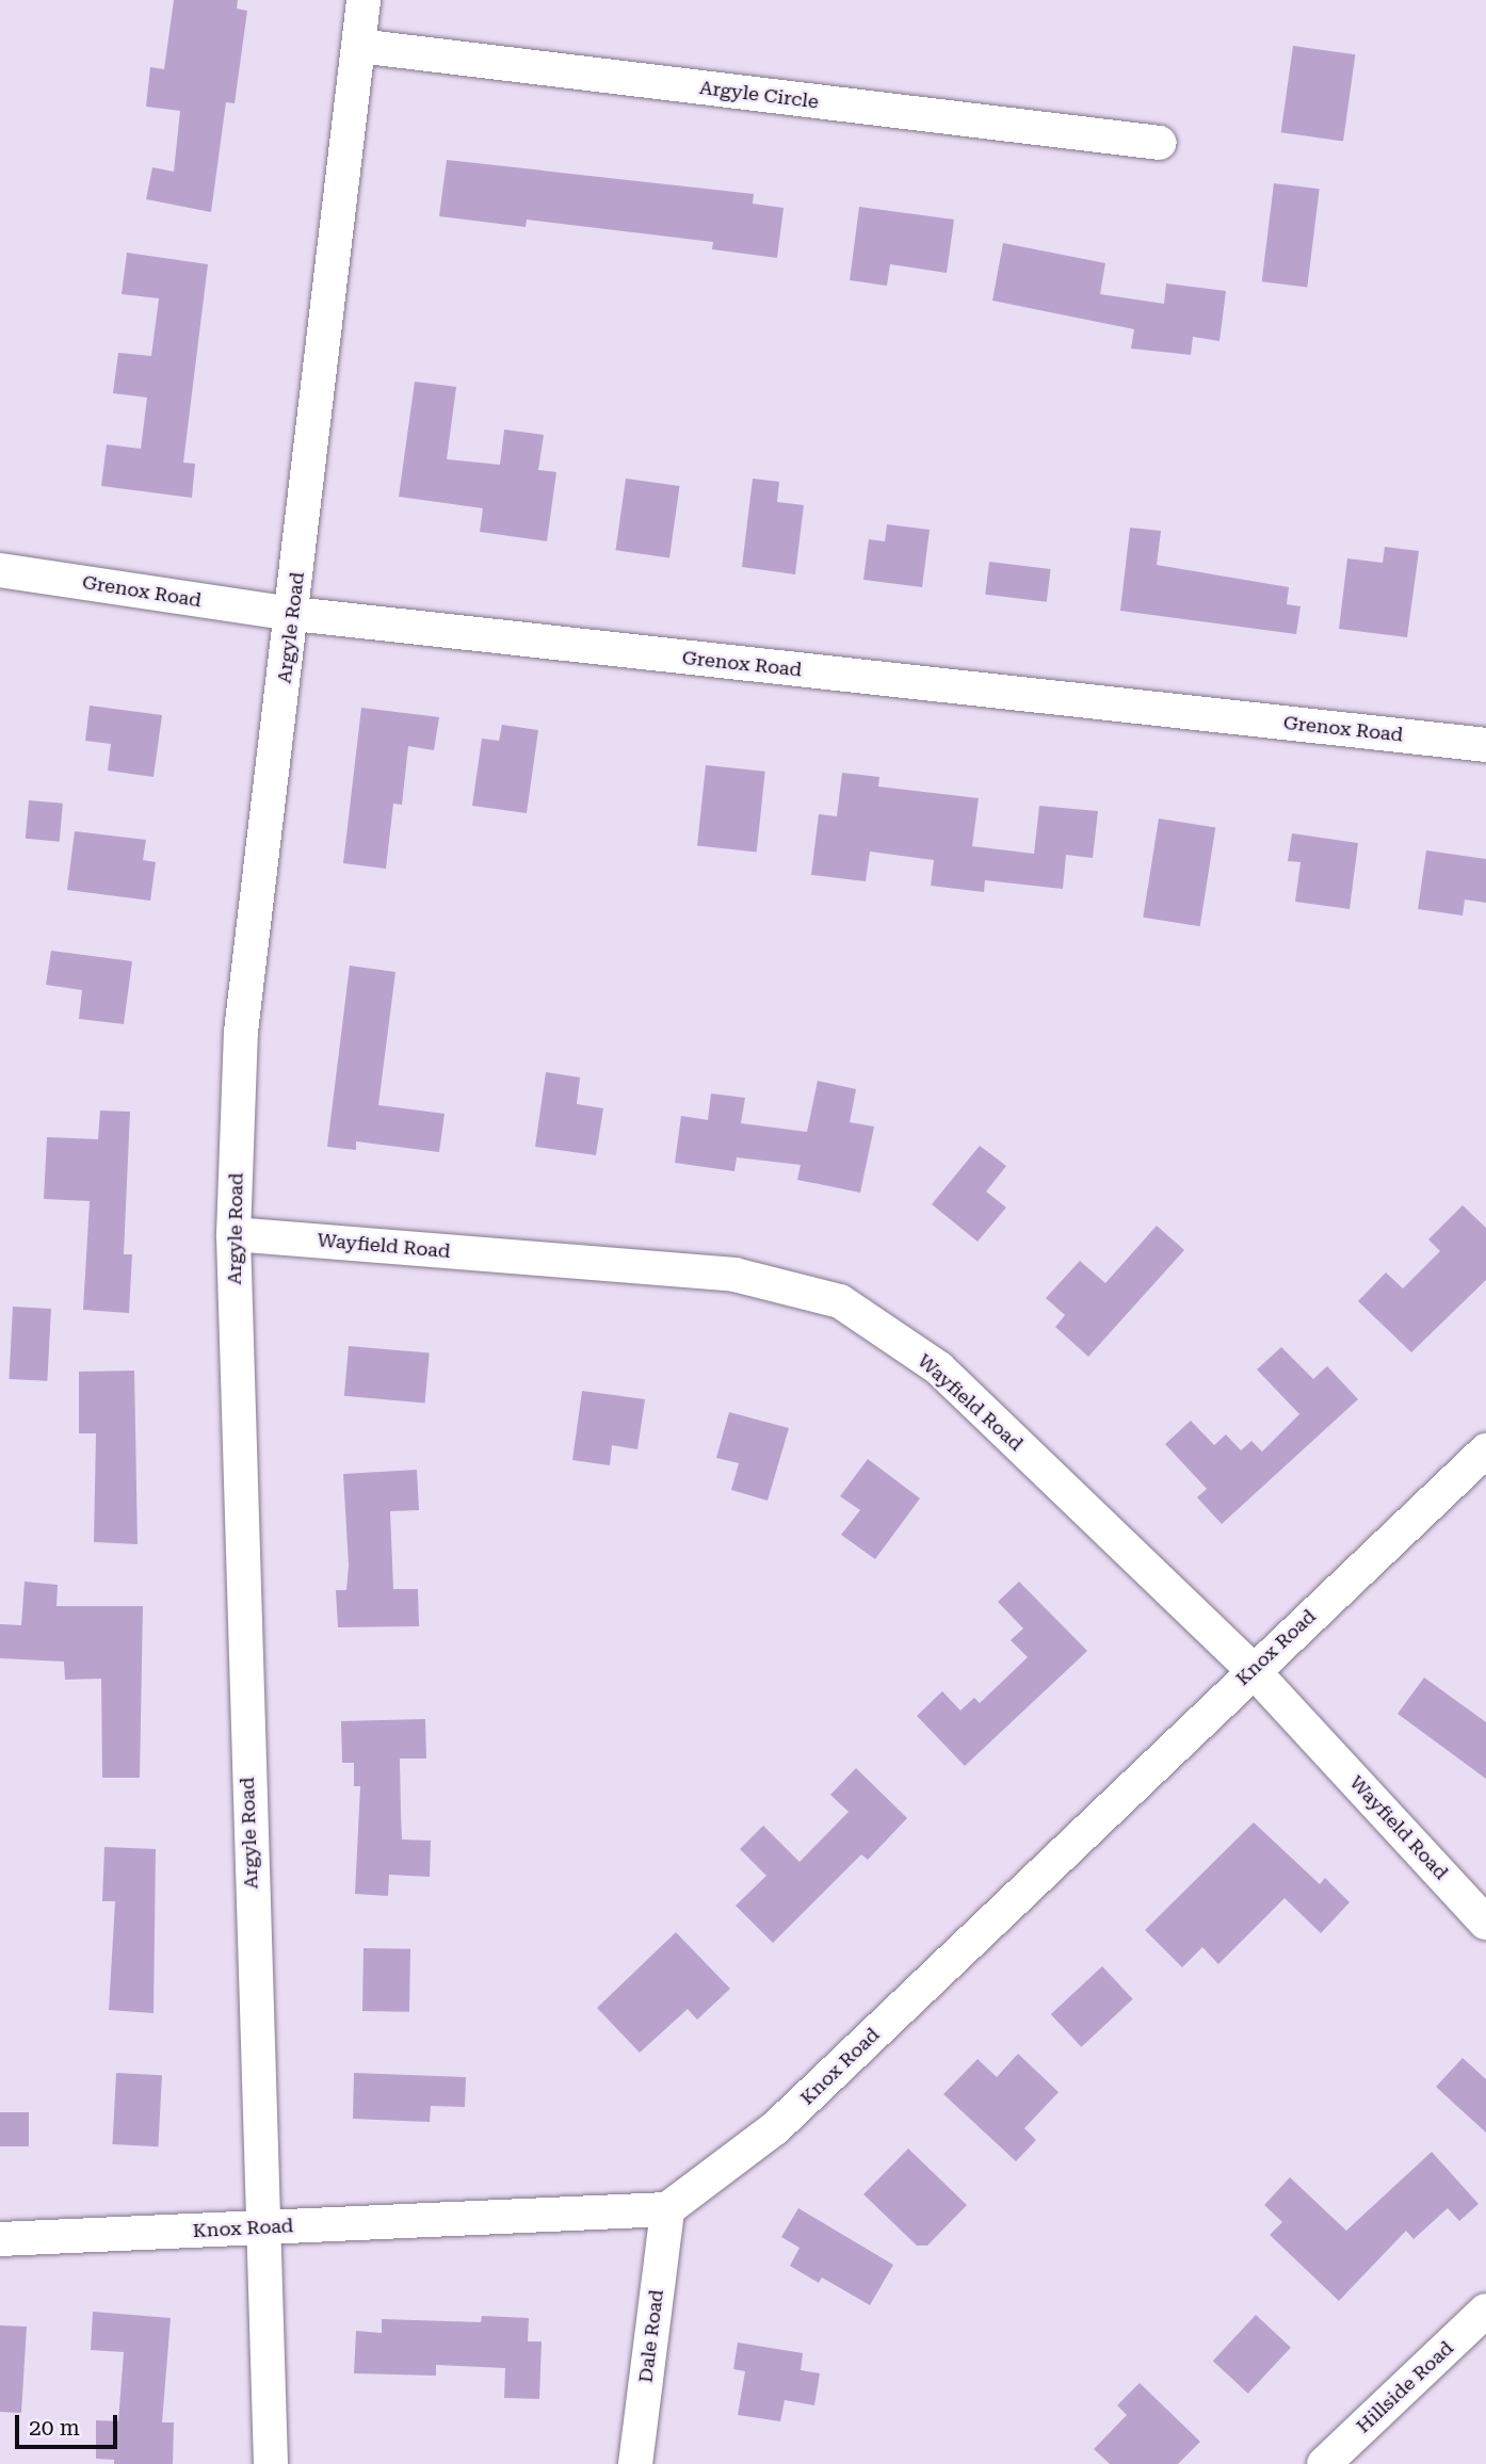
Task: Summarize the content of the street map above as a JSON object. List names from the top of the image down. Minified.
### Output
{"streets":{"street":["Argyle Circle","Grenox Road","Argyle Road","Wayfield Road","Knox Road","Dale Road","Hillside Road"]},"crossings":[["Argyle Circle","Argyle Road"],["Grenox Road","Argyle Road"],["Argyle Road","Wayfield Road"],["Argyle Road","Knox Road"],["Wayfield Road","Knox Road"],["Knox Road","Dale Road"]],"scale_bar":"20 m"}
